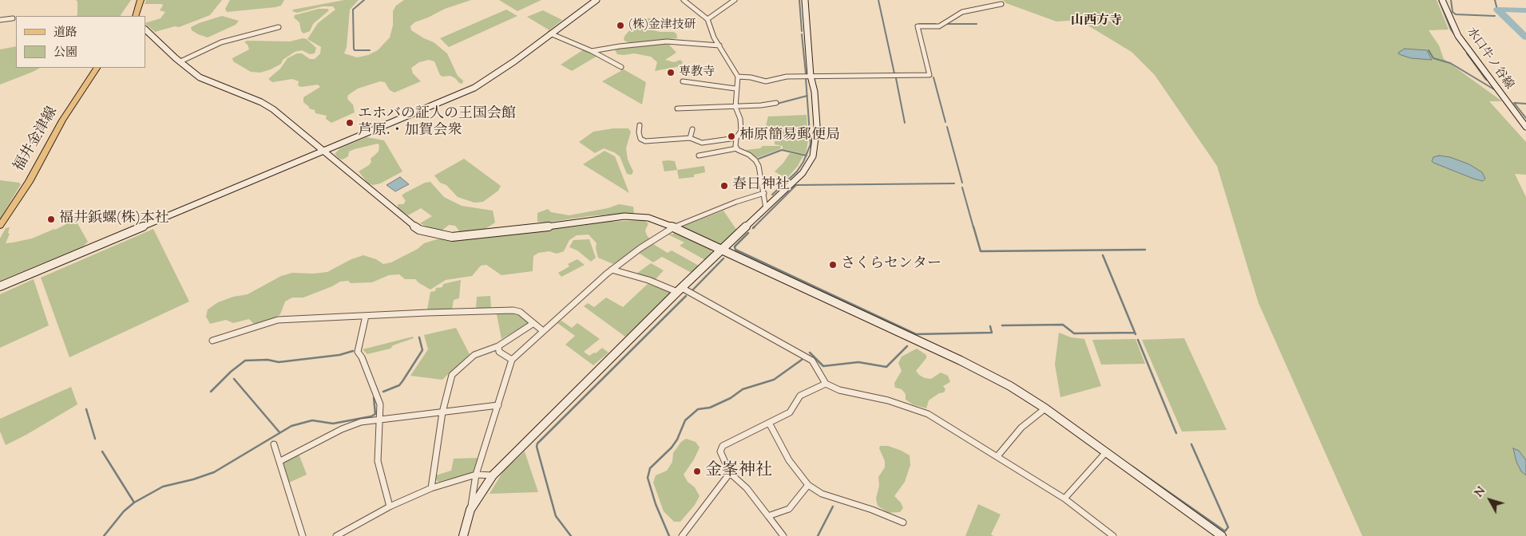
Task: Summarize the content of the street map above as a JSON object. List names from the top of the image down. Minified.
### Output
{"streets":{"main road":["福井金津線"],"street":["水口牛ノ谷線"]},"districts":["山西方寺"],"places":["(株)金津技研","専教寺","エホバの証人の王国会館 芦原.・加賀会衆","柿原簡易郵便局","春日神社","福井鋲螺(株)本社","さくらセンター","金峯神社"],"legend":["道路","公園"],"north":"top left"}
